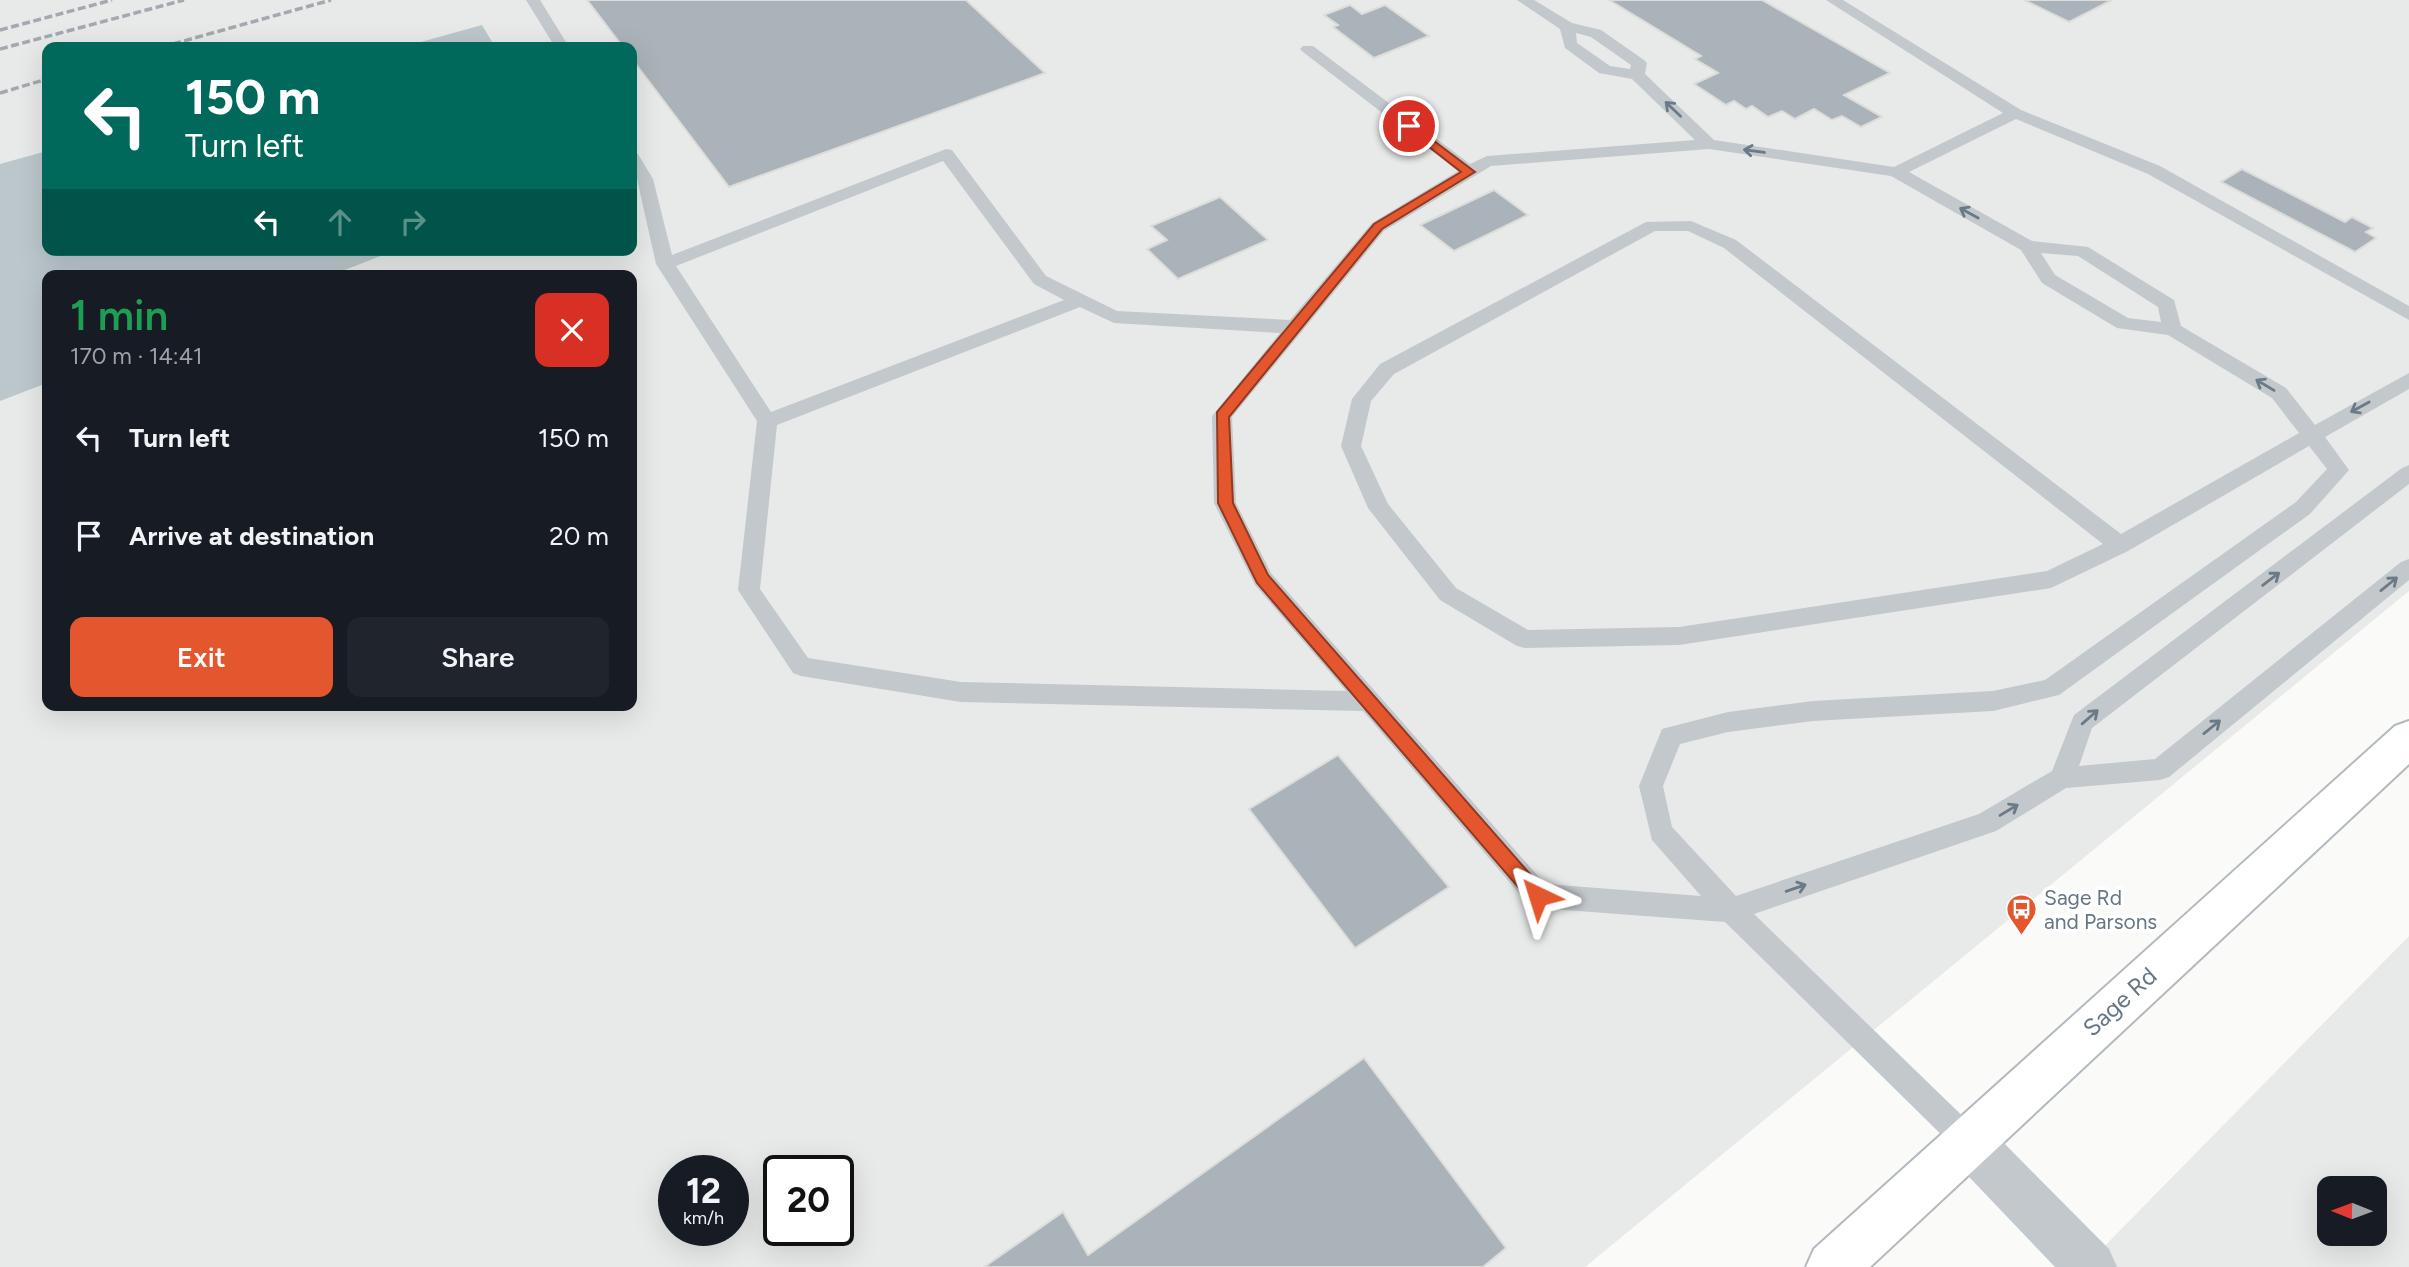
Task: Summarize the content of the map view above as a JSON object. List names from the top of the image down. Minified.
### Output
{"streets":{"main road":["Sage Rd"]},"places":{"bus stop":["Sage Rd and Parsons"]},"north":"left","page":{"turn":["150 m","Turn left"],"heading":["1 min","170 m · 14:41"],"list":[{"name":"Turn left","value":"150 m"},{"name":"Arrive at destination","value":"20 m"}],"buttons":["Exit","Share"],"speed":"12 km/h","limit":"20"}}
